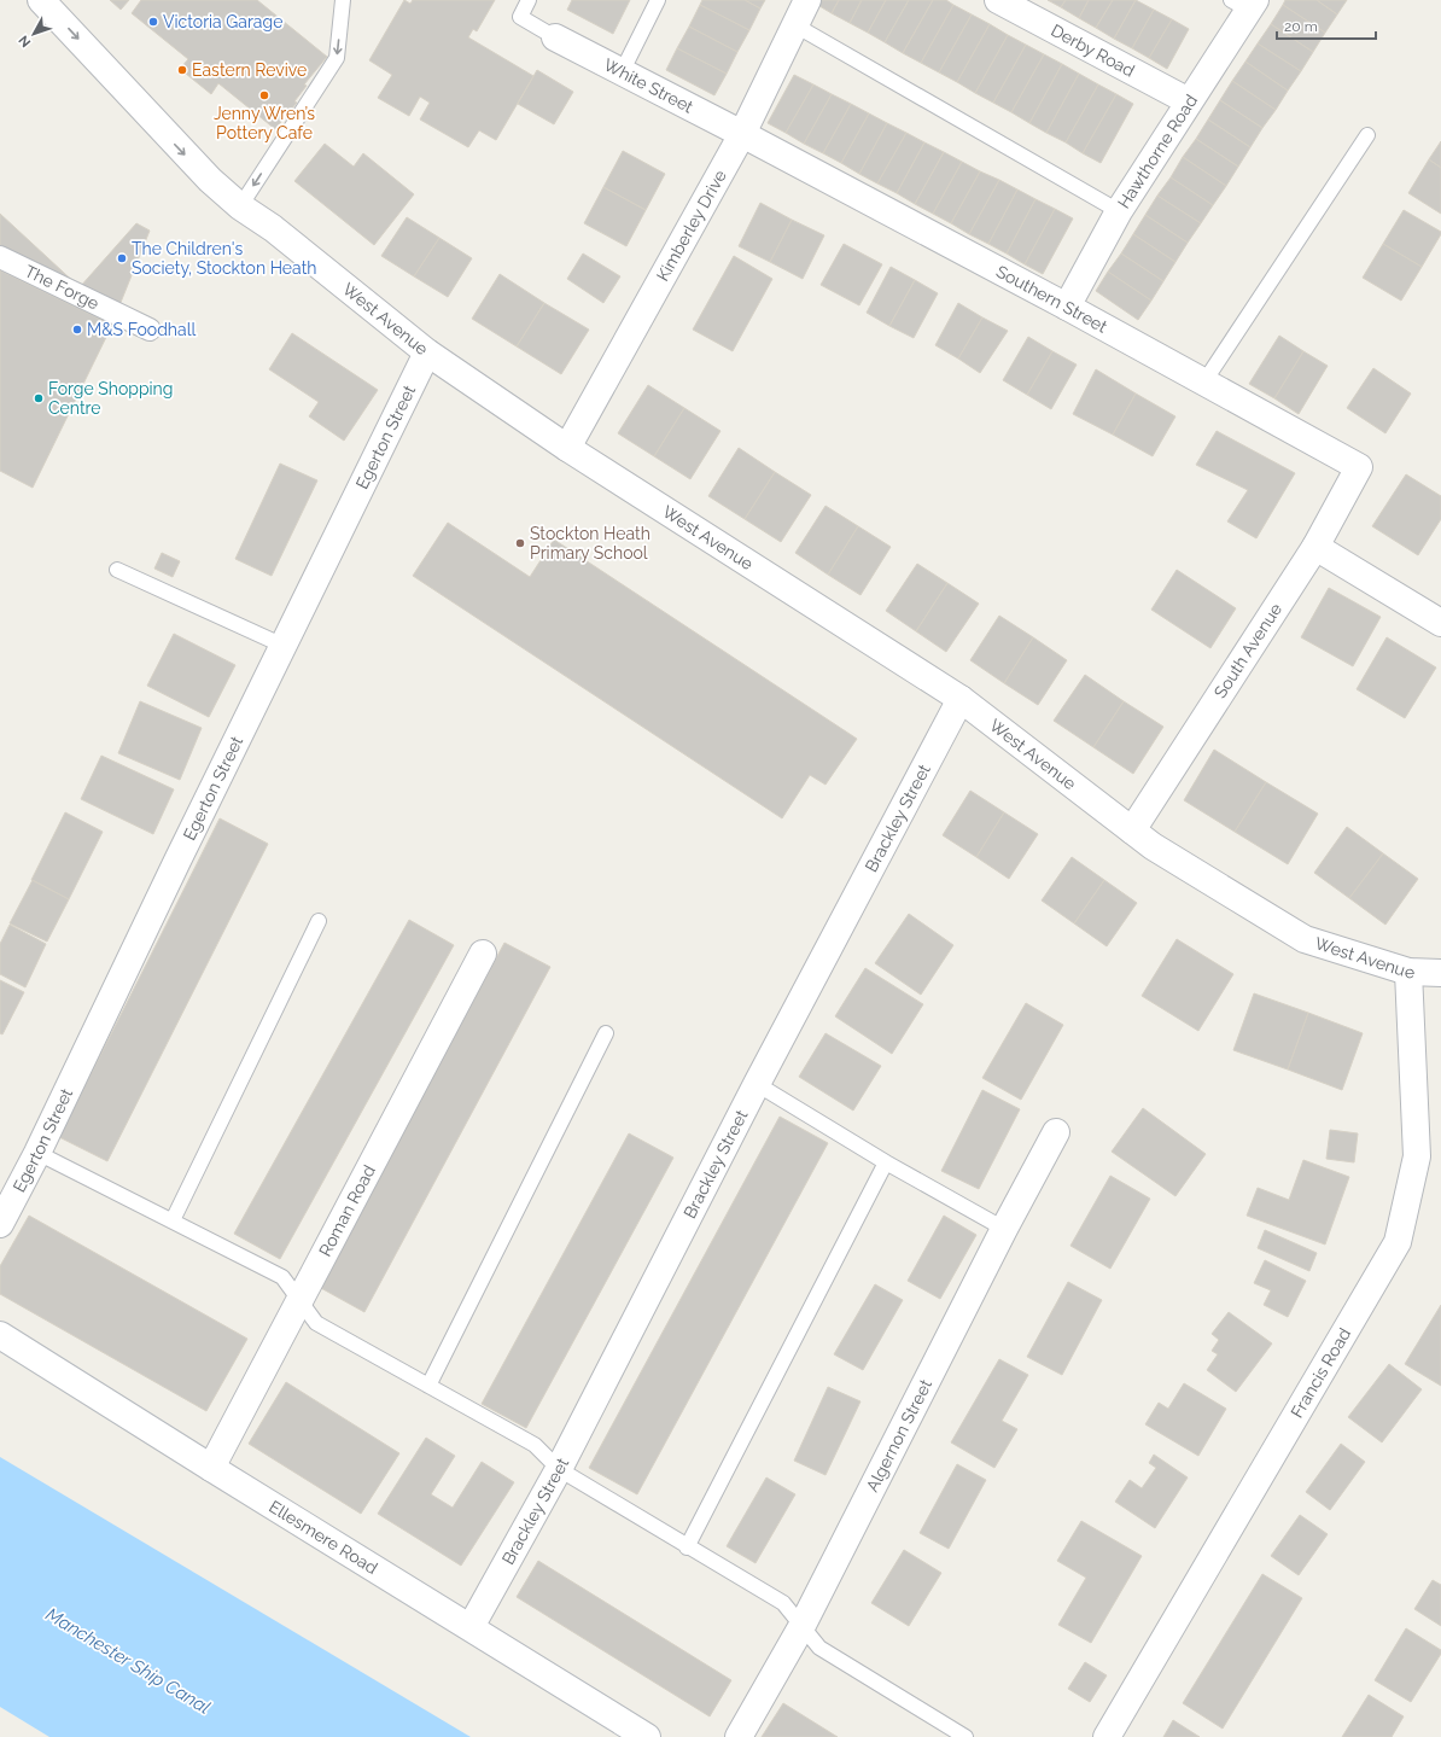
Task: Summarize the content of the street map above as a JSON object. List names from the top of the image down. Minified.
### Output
{"streets":{"street":["Derby Road","White Street","Hawthorne Road","Kimberley Drive","The Forge","Southern Street","West Avenue","Egerton Street","South Avenue","Brackley Street","Roman Road","Francis Road","Algernon Street","Ellesmere Road"]},"crossings":[["Derby Road","Hawthorne Road"],["White Street","Kimberley Drive"],["White Street","Southern Street"],["Hawthorne Road","Southern Street"],["Kimberley Drive","Southern Street"],["Kimberley Drive","West Avenue"],["Southern Street","South Avenue"],["West Avenue","Egerton Street"],["West Avenue","South Avenue"],["West Avenue","Brackley Street"],["West Avenue","Francis Road"],["Brackley Street","Ellesmere Road"],["Roman Road","Ellesmere Road"]],"water":["Manchester Ship Canal"],"places":["Victoria Garage","Eastern Revive","Jenny Wren’s Pottery Cafe","The Children's Society, Stockton Heath","M&S Foodhall","Forge Shopping Centre","Stockton Heath Primary School"],"scale_bar":"20 m","north":"bottom left"}
